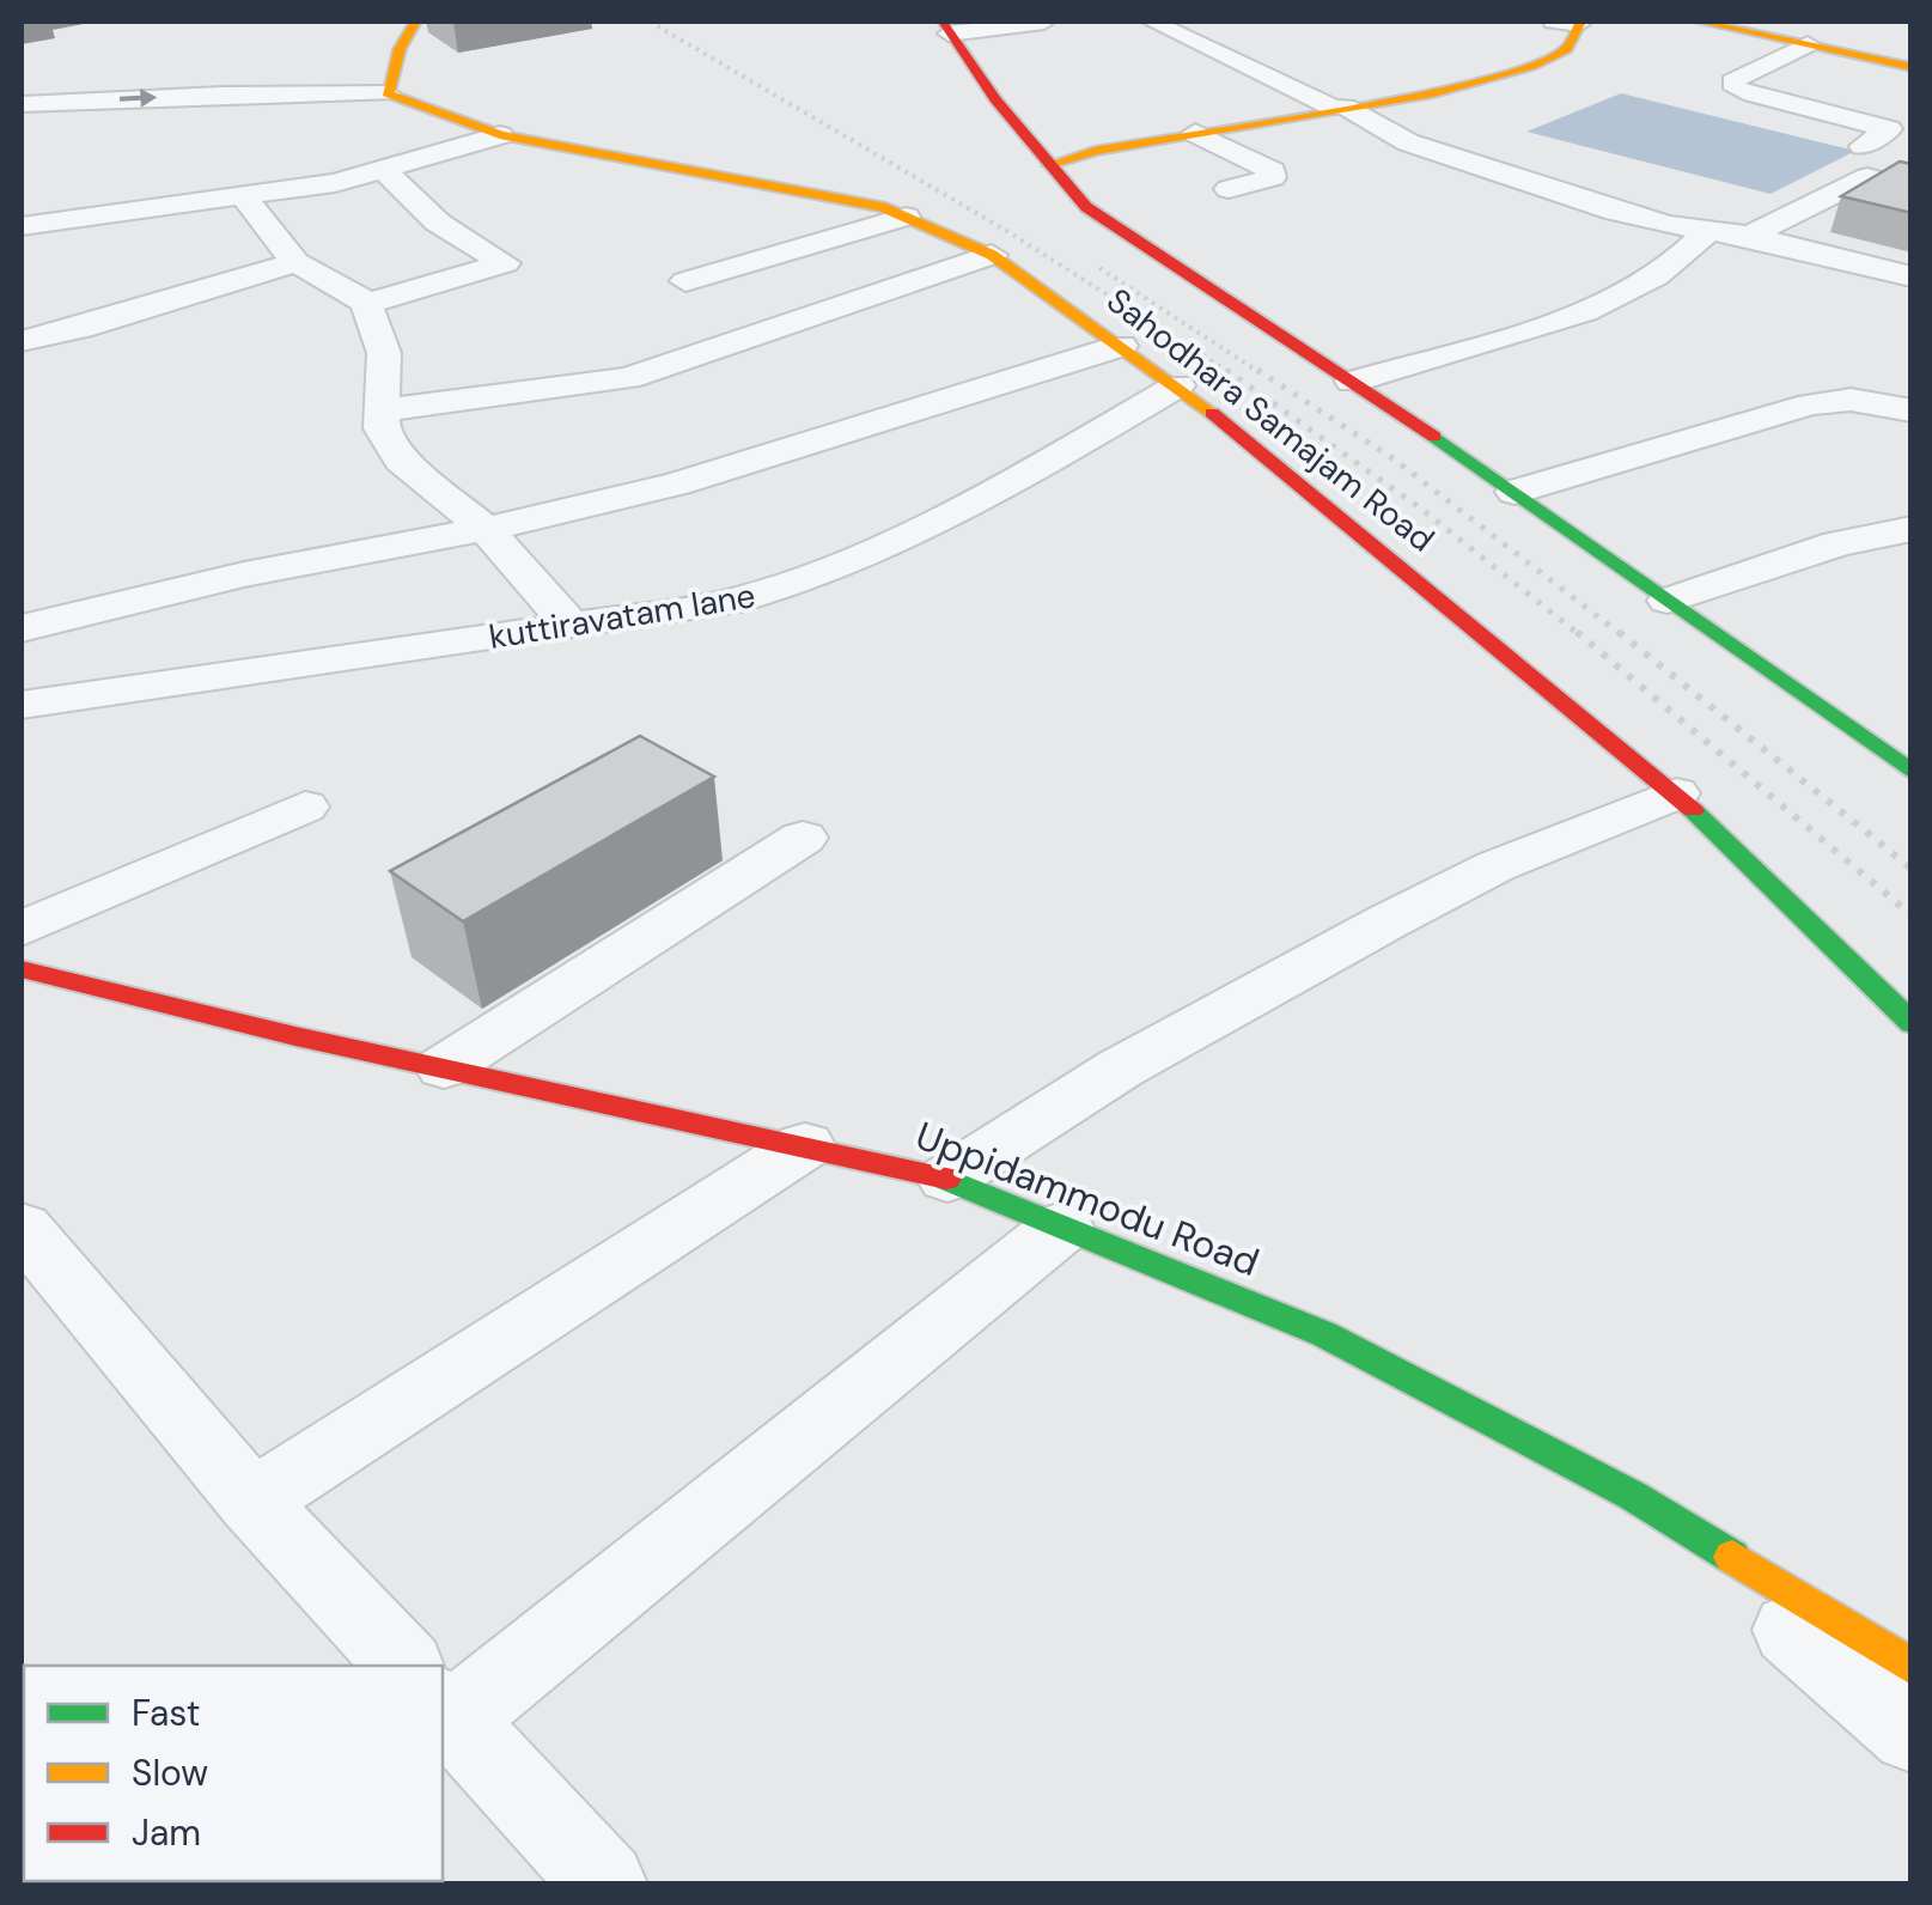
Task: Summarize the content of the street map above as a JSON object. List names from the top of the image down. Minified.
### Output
{"streets":{"street":["Sahodhara Samajam Road","kuttiravatam lane","Uppidammodu Road"]},"crossings":[["Sahodhara Samajam Road","kuttiravatam lane"]],"legend":["Fast","Slow","Jam"]}
